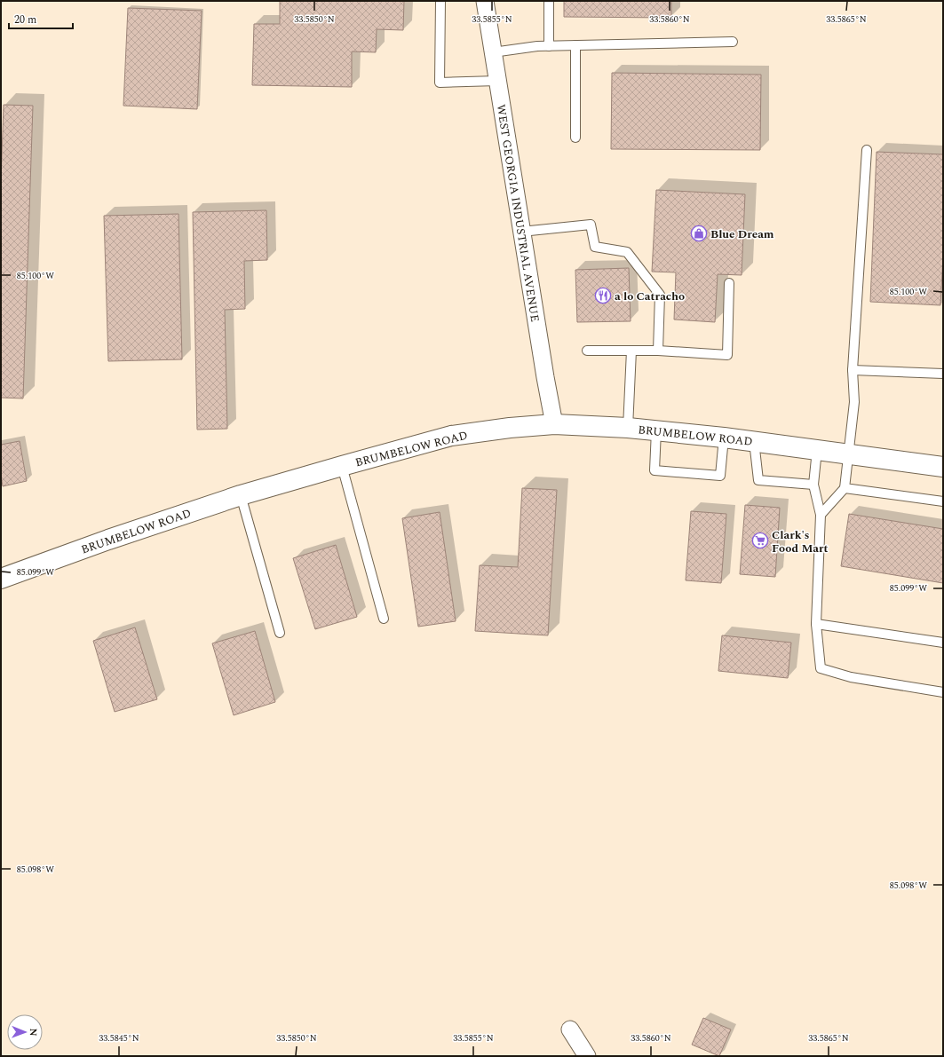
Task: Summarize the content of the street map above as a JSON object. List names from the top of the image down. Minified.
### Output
{"streets":{"street":["WEST GEORGIA INDUSTRIAL AVENUE","BRUMBELOW ROAD"]},"crossings":[["WEST GEORGIA INDUSTRIAL AVENUE","BRUMBELOW ROAD"]],"places":{"shop":["Blue Dream"],"restaurant":["a lo Catracho"],"supermarket":["Clark's Food Mart"]},"scale_bar":"20 m","north":"right","coordinates":["33.5850°N","33.5855°N","33.5860°N","33.5865°N","85.100°W","85.099°W","85.098°W","33.5845°N"]}
